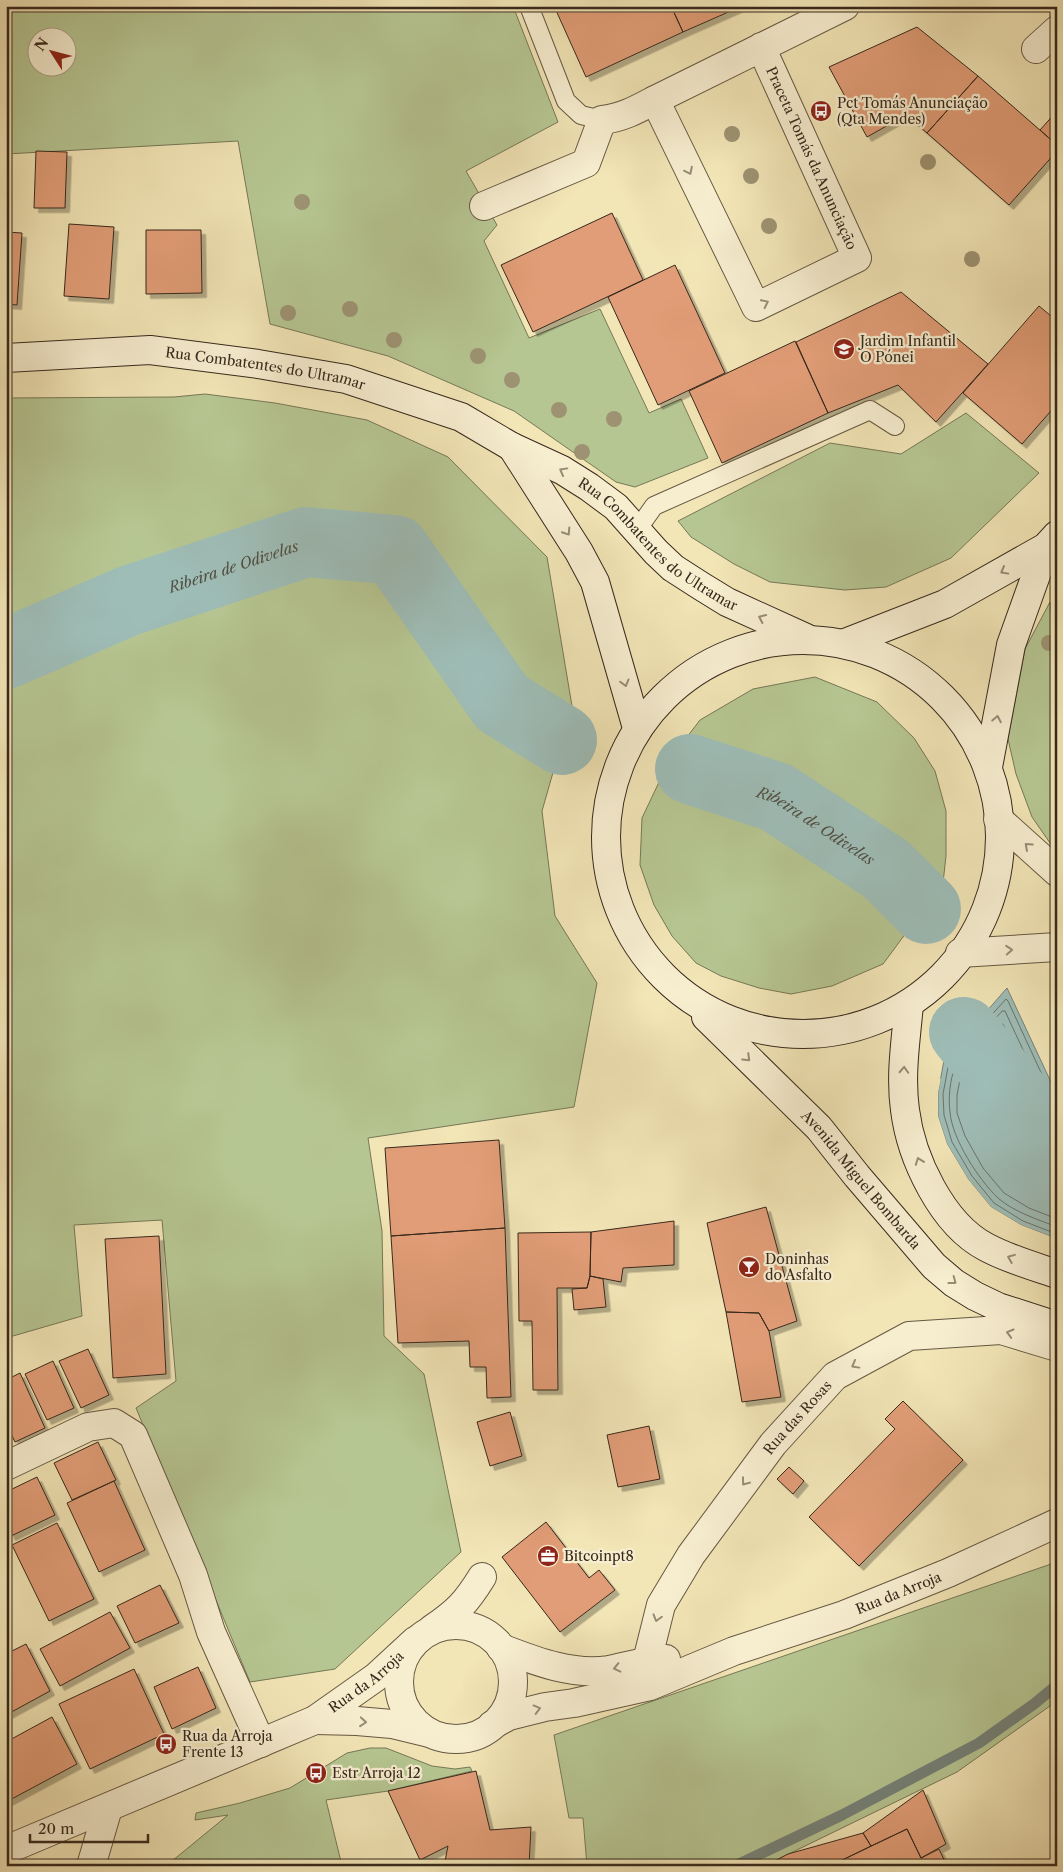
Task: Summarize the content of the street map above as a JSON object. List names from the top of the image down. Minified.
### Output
{"streets":{"street":["Praceta Tomás da Anunciação","Rua Combatentes do Ultramar","Avenida Miguel Bombarda","Rua das Rosas","Rua da Arroja"]},"crossings":[["Rua Combatentes do Ultramar","Avenida Miguel Bombarda"],["Rua das Rosas","Rua da Arroja"]],"one_way":["Avenida Miguel Bombarda","Rua das Rosas"],"water":["Ribeira de Odivelas"],"places":{"bus stop":["Pct Tomás Anunciação (Qta Mendes)","Rua da Arroja Frente 13","Estr Arroja 12"],"school or university":["Jardim Infantil O Pónei"],"bar":["Doninhas do Asfalto"],"office":["Bitcoinpt8"]},"scale_bar":"20 m","north":"top left"}
